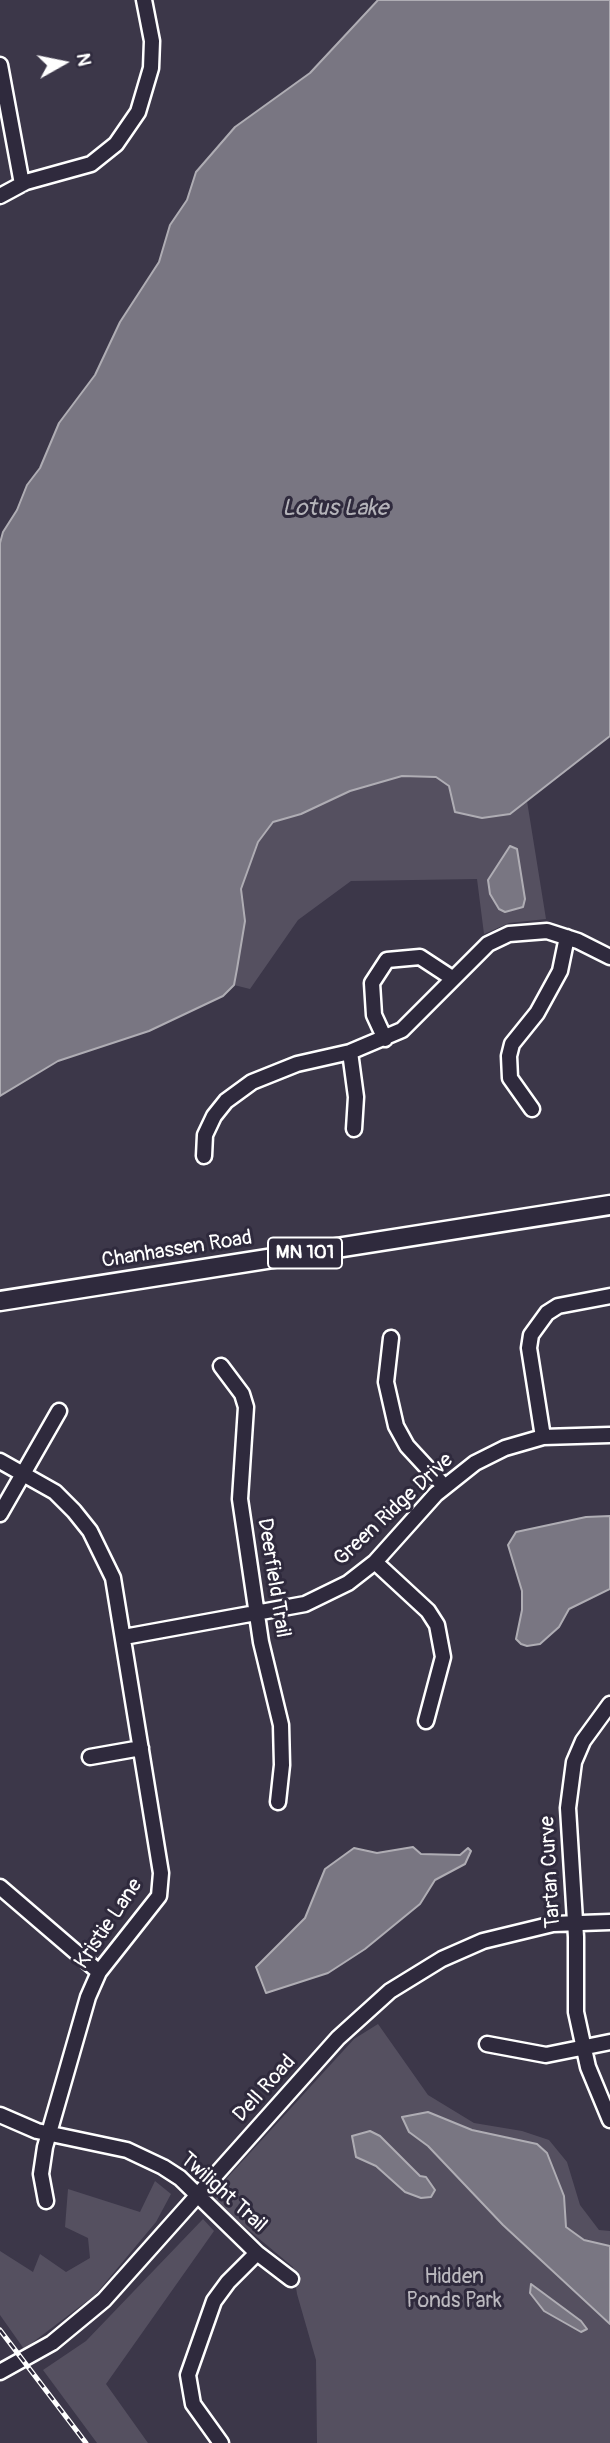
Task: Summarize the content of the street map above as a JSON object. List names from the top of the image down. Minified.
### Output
{"streets":{"main road":["Chanhassen Road","MN 101"],"street":["Green Ridge Drive","Deerfield Trail","Tartan Curve","Kristie Lane","Dell Road","Twilight Trail"]},"crossings":[["Green Ridge Drive","Deerfield Trail"],["Green Ridge Drive","Kristie Lane"],["Tartan Curve","Dell Road"],["Kristie Lane","Twilight Trail"],["Dell Road","Twilight Trail"]],"water":["Lotus Lake"],"parks":["Hidden Ponds Park"],"north":"right"}
